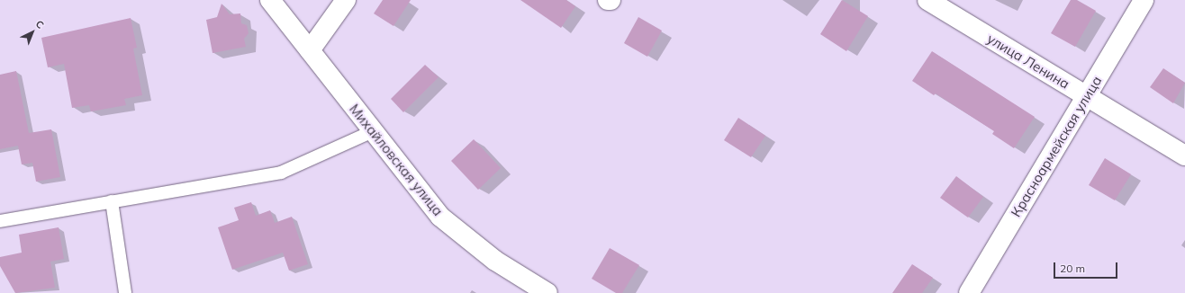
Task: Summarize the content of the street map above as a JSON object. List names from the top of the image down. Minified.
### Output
{"streets":{"street":["улица Ленина","Красноармейская улица","Михайловская улица"]},"crossings":[["улица Ленина","Красноармейская улица"]],"scale_bar":"20 m","north":"top right"}
